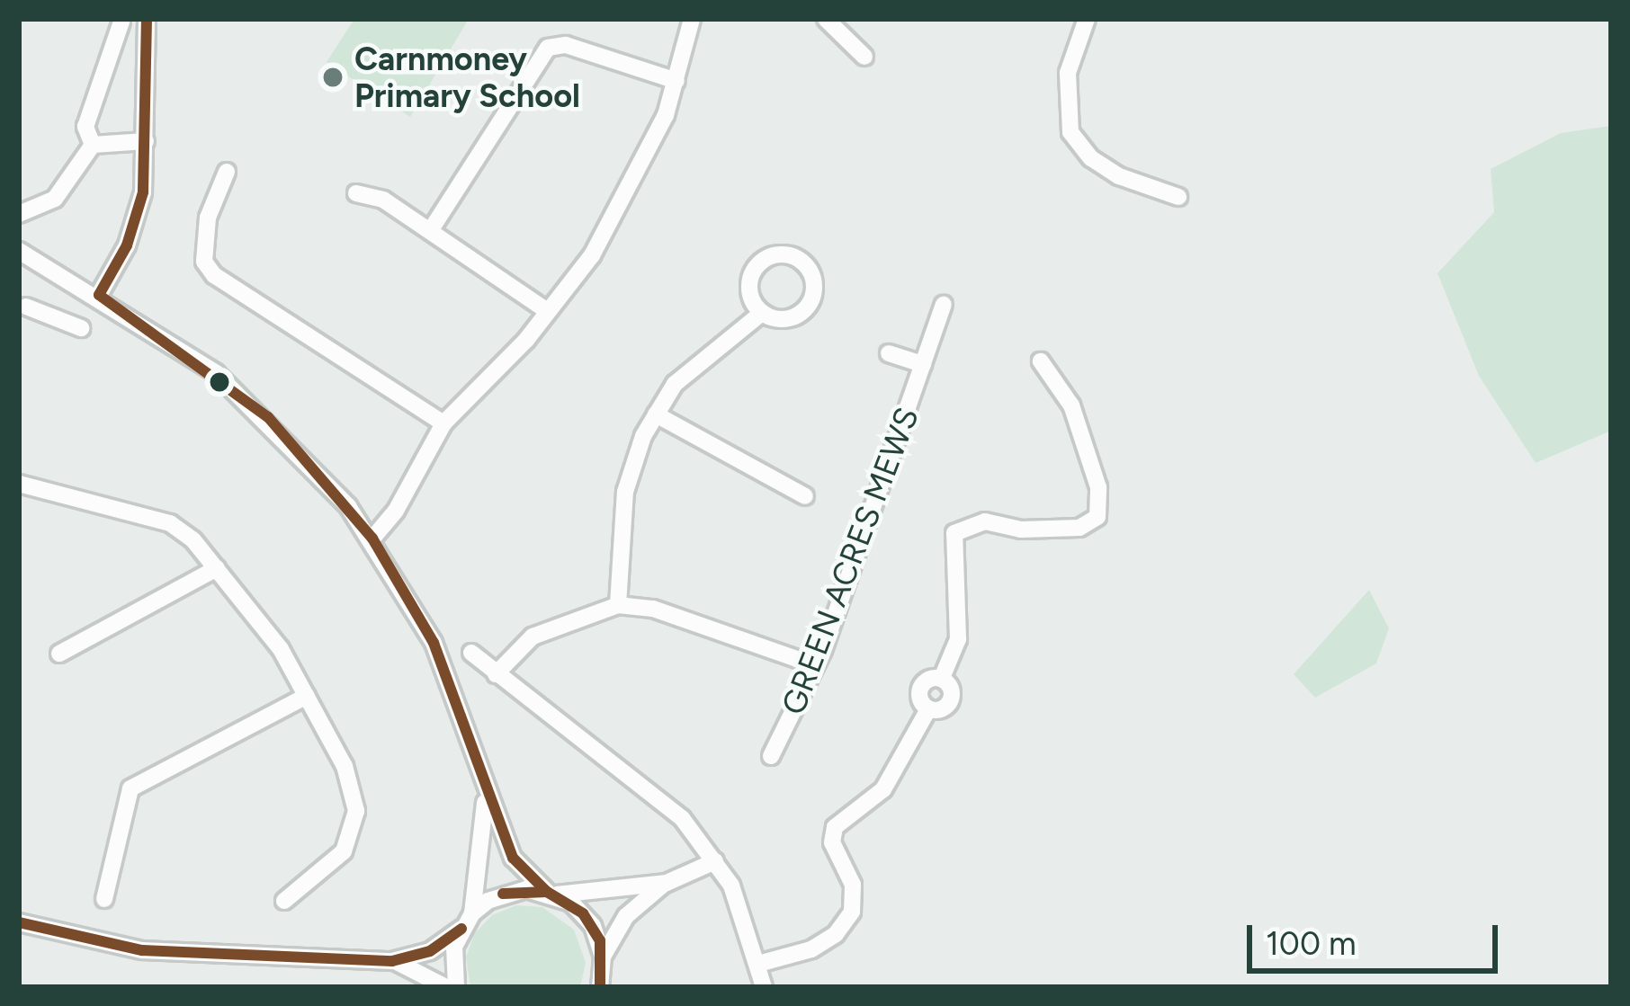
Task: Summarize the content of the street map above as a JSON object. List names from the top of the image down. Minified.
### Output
{"streets":{"street":["GREEN ACRES MEWS"]},"places":["Carnmoney Primary School"],"scale_bar":"100 m"}
